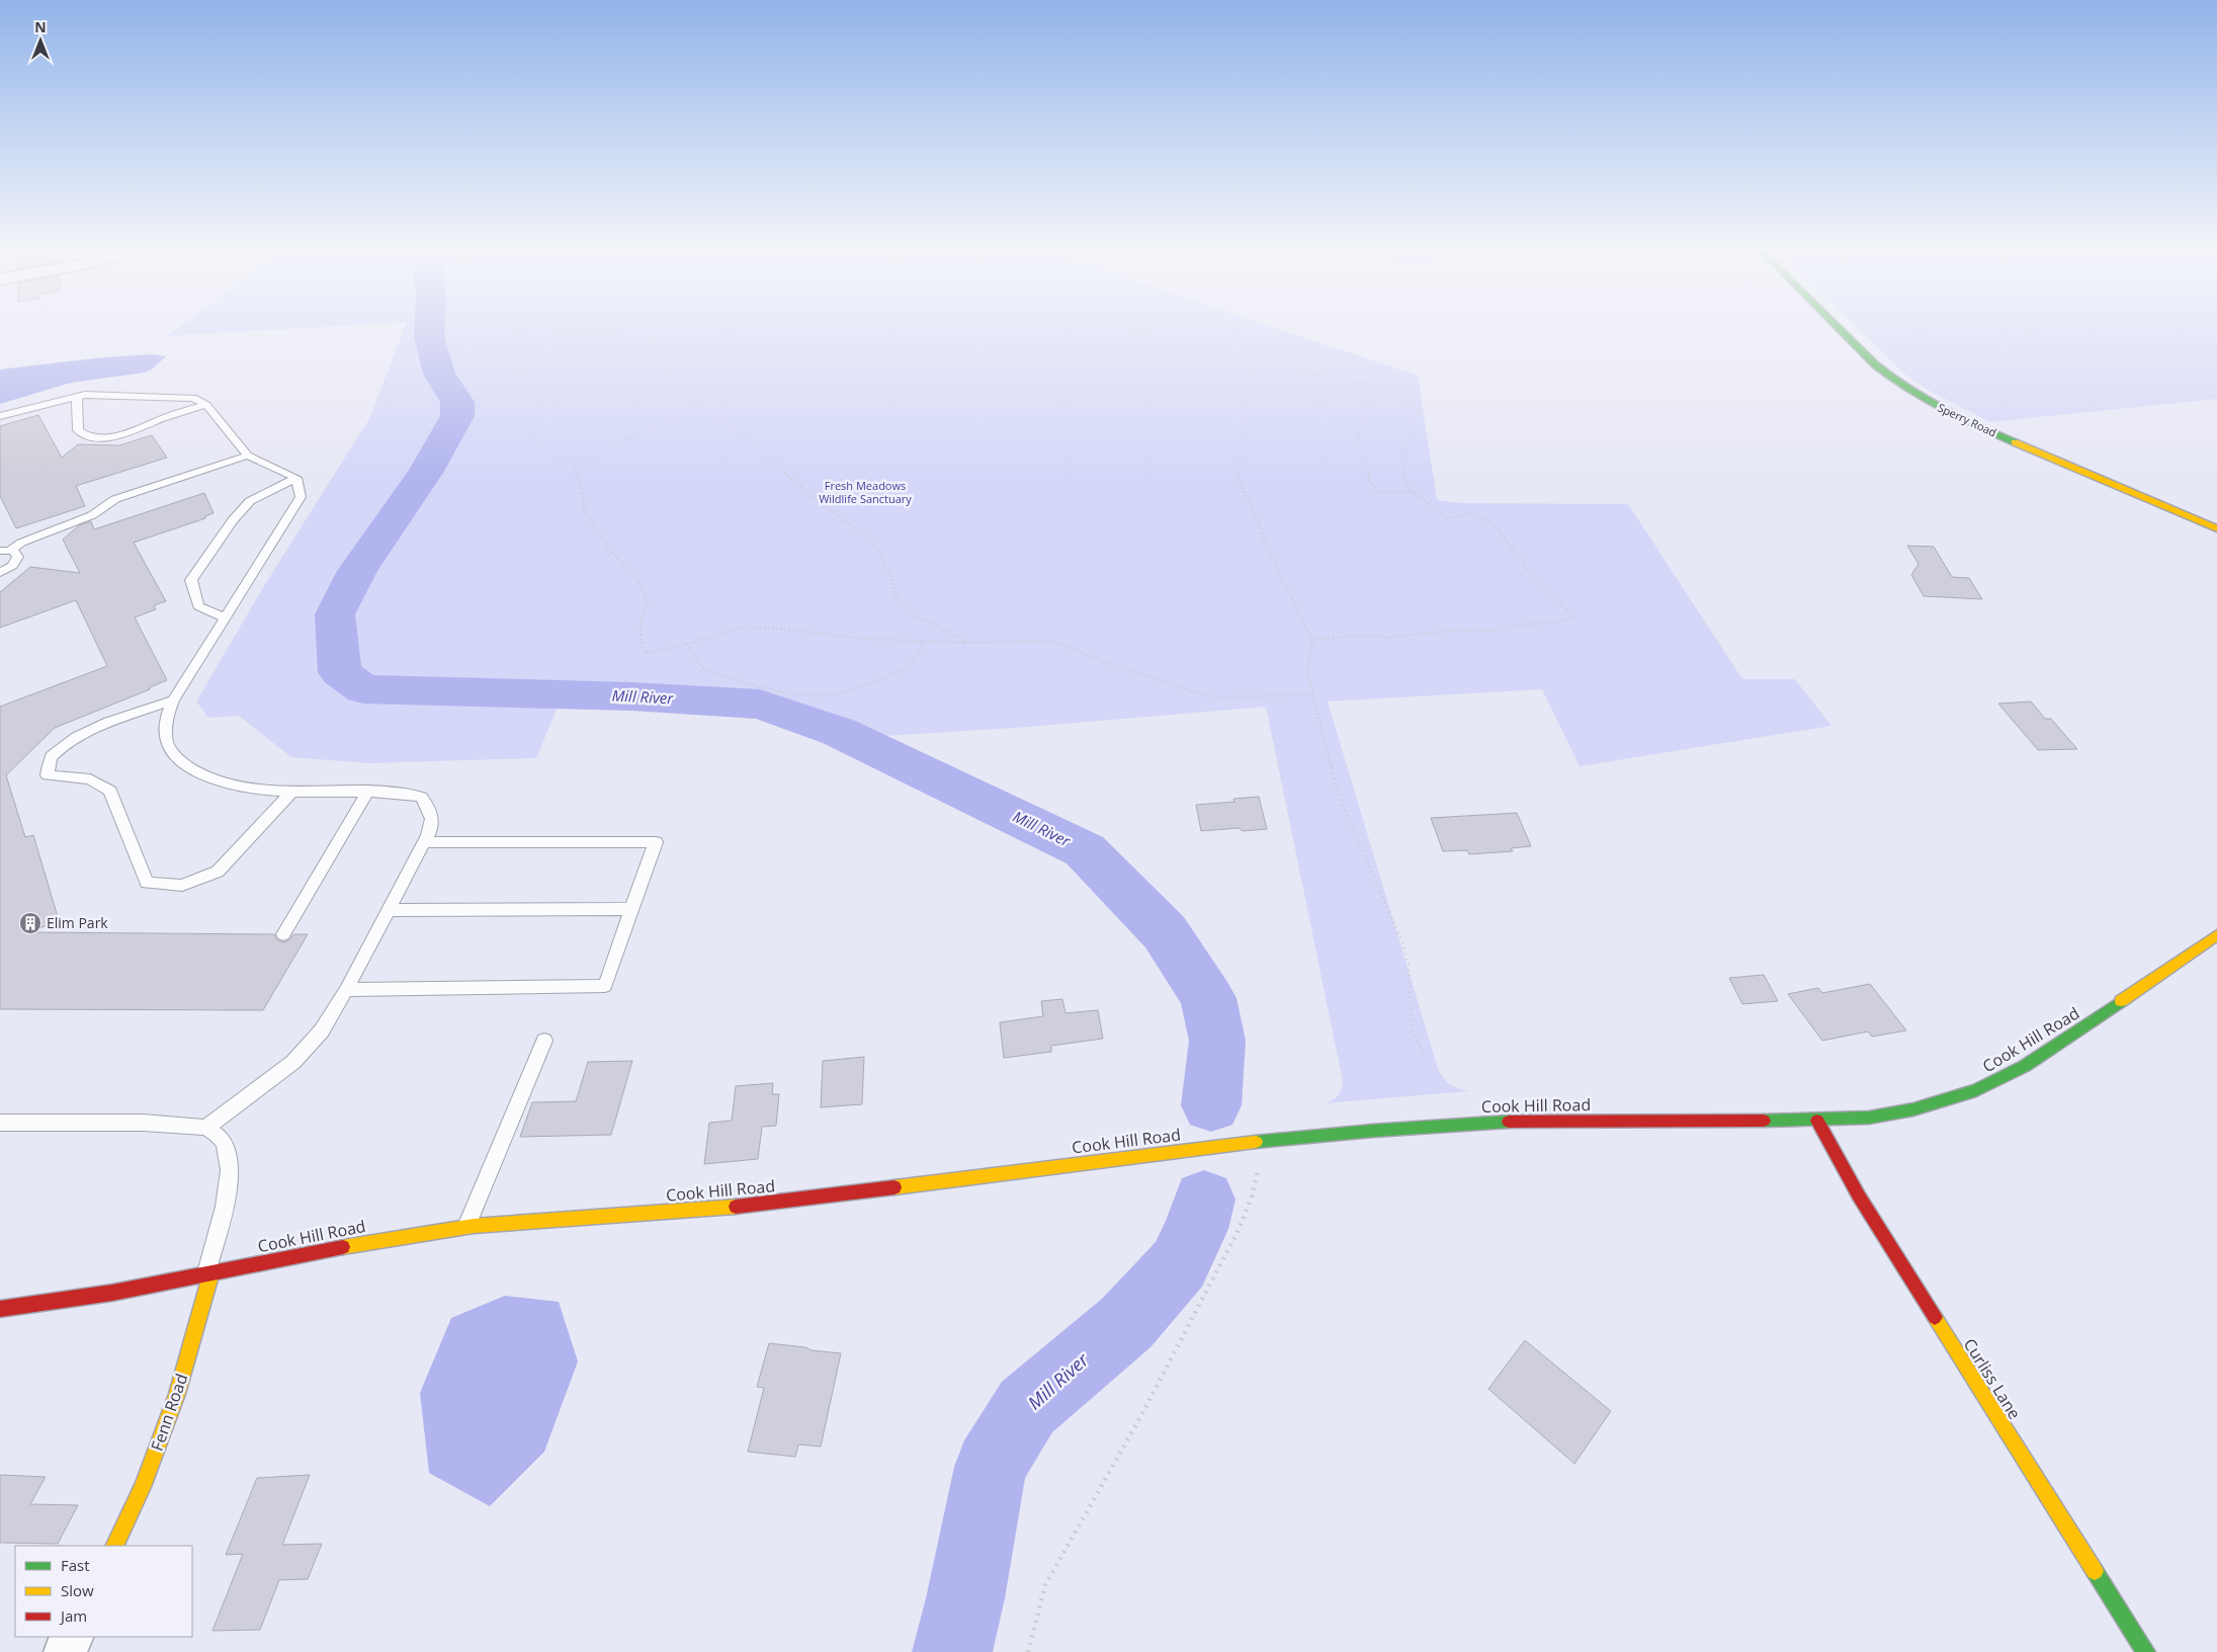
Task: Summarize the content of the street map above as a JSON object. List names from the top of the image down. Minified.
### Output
{"streets":{"street":["Sperry Road","Cook Hill Road","Curliss Lane","Fenn Road"]},"crossings":[["Cook Hill Road","Curliss Lane"],["Cook Hill Road","Fenn Road"]],"water":["Mill River"],"parks":["Fresh Meadows Wildlife Sanctuary"],"places":{"building":["Elim Park"]},"legend":["Fast","Slow","Jam"],"north":"top"}
